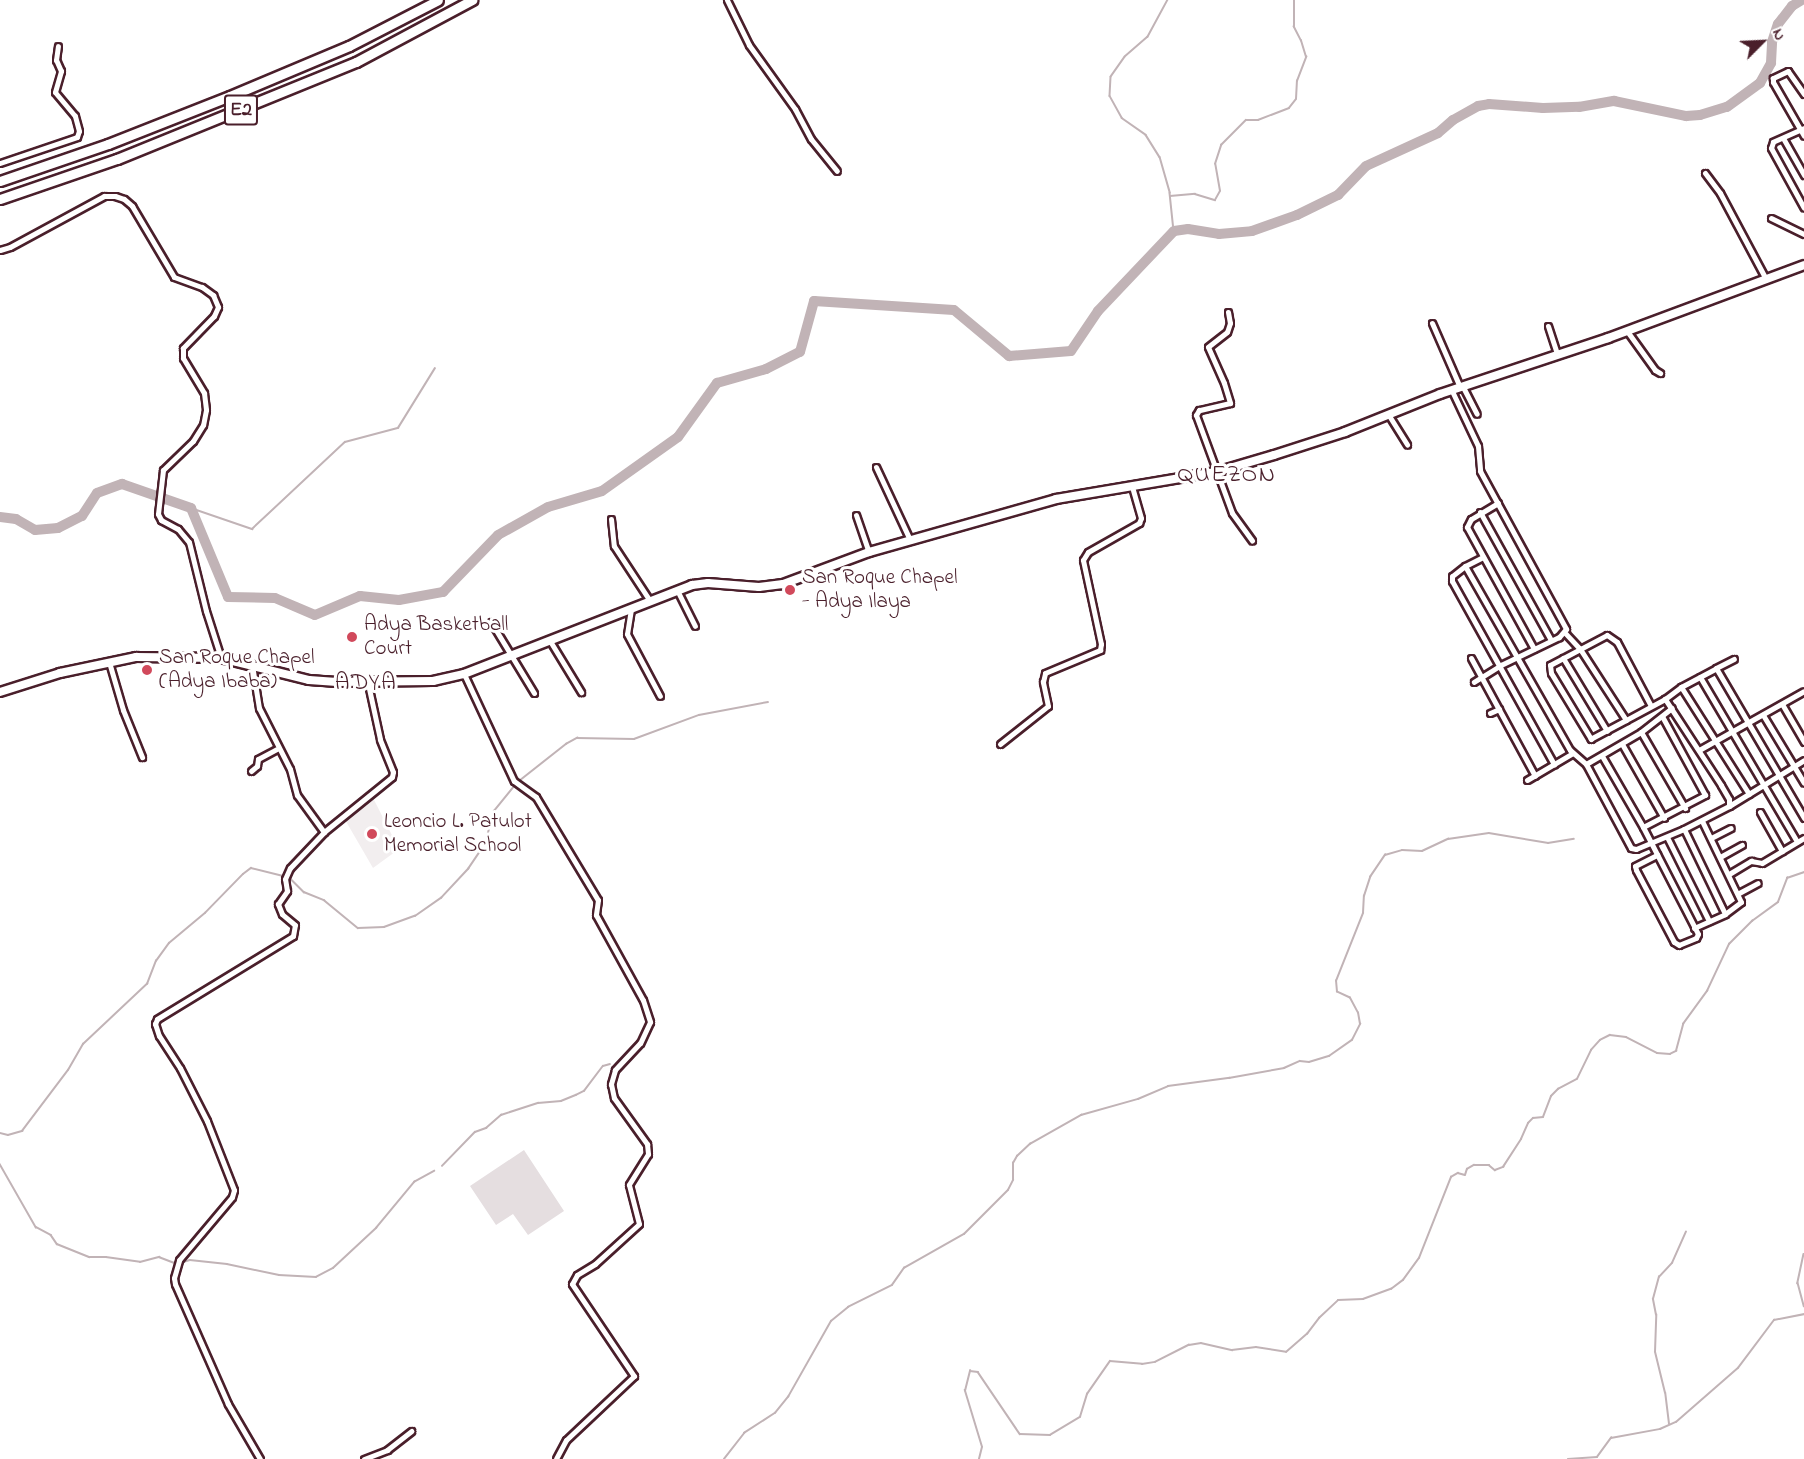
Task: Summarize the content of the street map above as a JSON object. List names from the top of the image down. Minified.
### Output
{"streets":{"highway":["E2"]},"districts":["QUEZON","ADYA"],"places":["San Roque Chapel - Adya Ilaya","Adya Basketball Court","San Roque Chapel (Adya Ibaba)","Leoncio L. Patulot Memorial School"],"north":"top right"}
